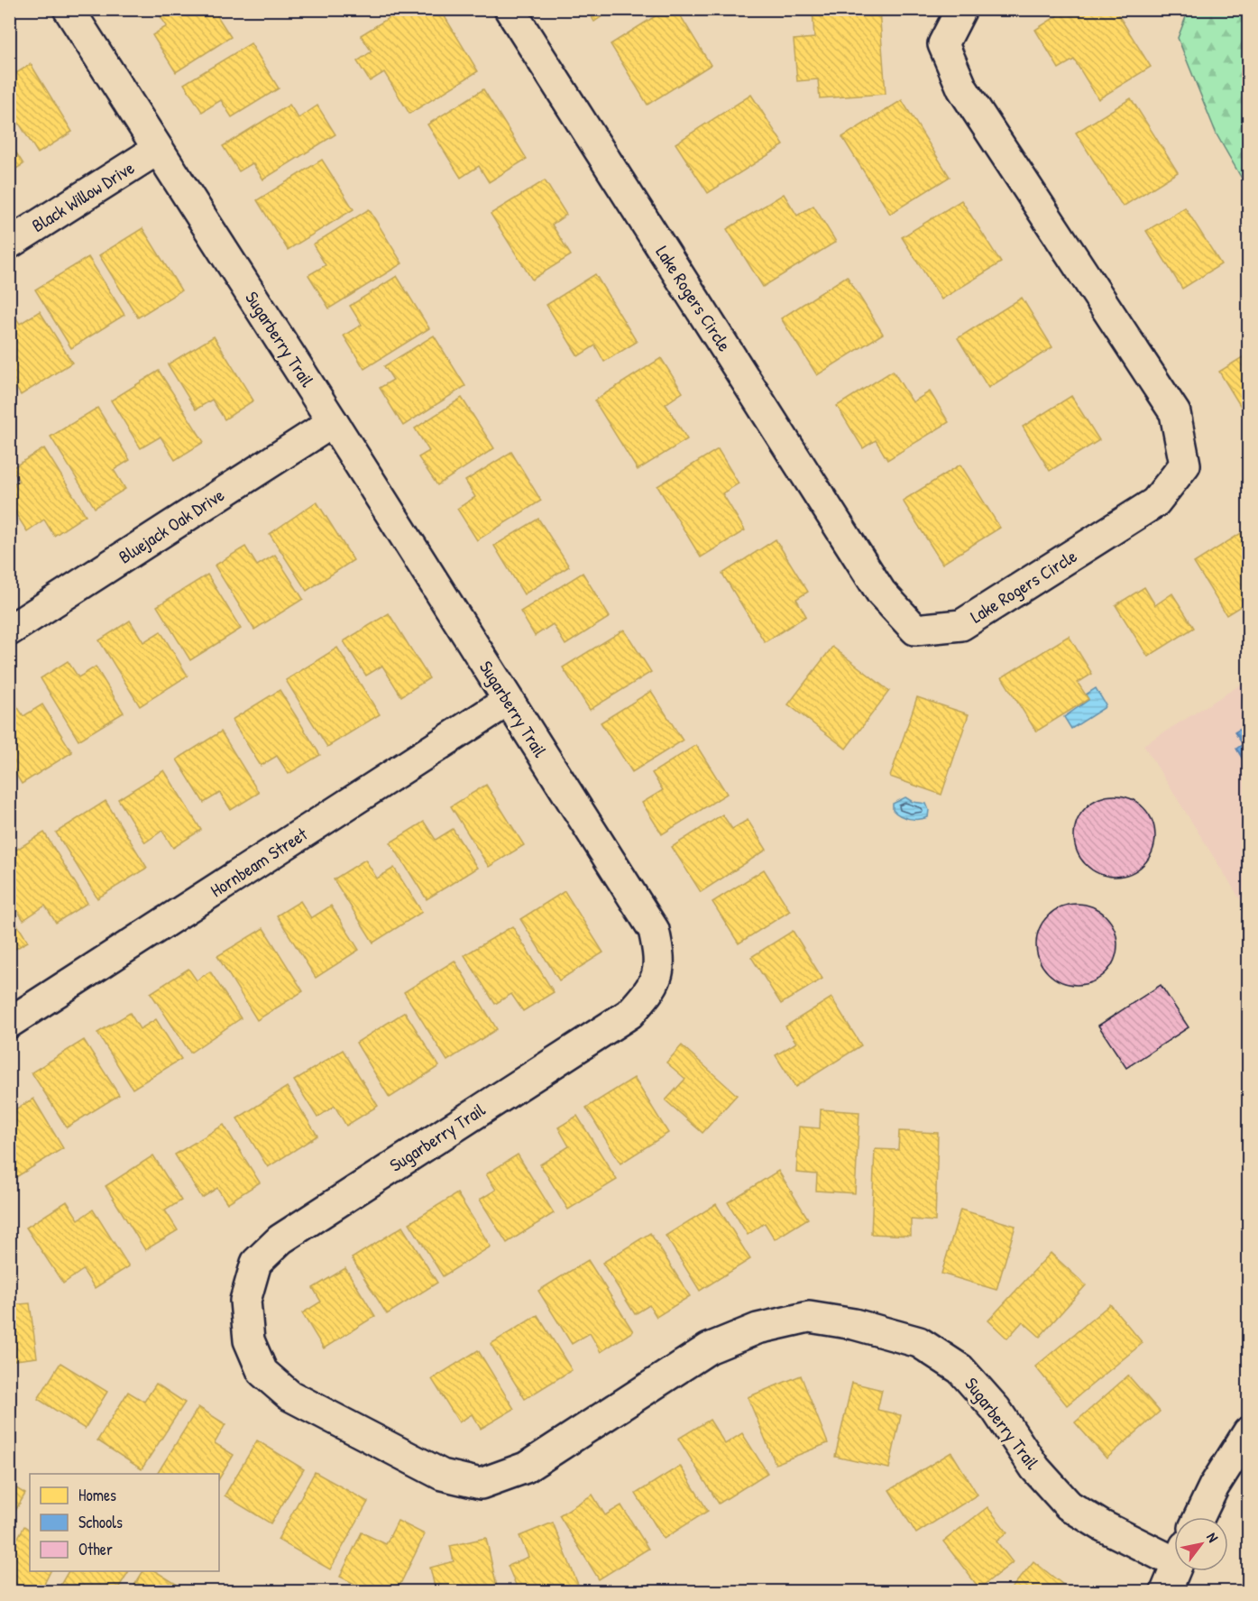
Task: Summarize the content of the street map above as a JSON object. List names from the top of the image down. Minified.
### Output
{"streets":{"street":["Black Willow Drive","Lake Rogers Circle","Sugarberry Trail","Bluejack Oak Drive","Hornbeam Street"]},"crossings":[["Black Willow Drive","Sugarberry Trail"],["Sugarberry Trail","Bluejack Oak Drive"],["Sugarberry Trail","Hornbeam Street"]],"legend":["Homes","Schools","Other"],"north":"top right"}
